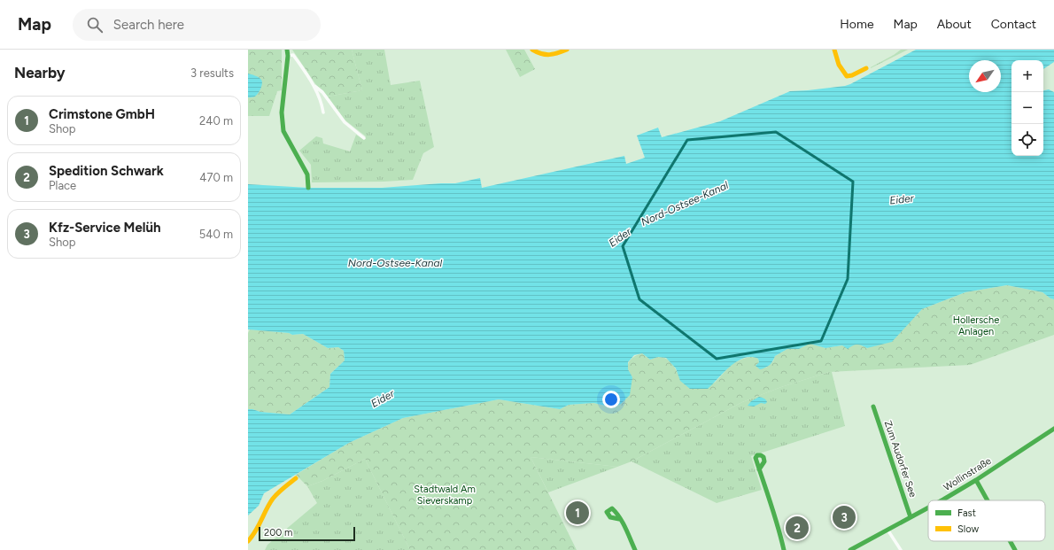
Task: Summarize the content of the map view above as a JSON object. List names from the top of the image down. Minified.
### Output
{"streets":{"street":["Zum Audorfer See","Wollinstraße"]},"crossings":[["Zum Audorfer See","Wollinstraße"]],"water":["Eider","Nord-Ostsee-Kanal"],"parks":["Hollersche Anlagen","Stadtwald Am Sieverskamp"],"legend":["Fast","Slow"],"scale_bar":"200 m","north":"bottom left","page":{"header":"Map","search":"Search here","nav":["Home","Map","About","Contact"],"heading":["Nearby","3 results"],"map_buttons":["+","−"],"list":[{"mark":"1","name":"Crimstone GmbH","note":"Shop","value":"240 m"},{"mark":"2","name":"Spedition Schwark","note":"Place","value":"470 m"},{"mark":"3","name":"Kfz-Service Melüh","note":"Shop","value":"540 m"}],"pins":["1","3","2"],"scale":"200 m"}}
